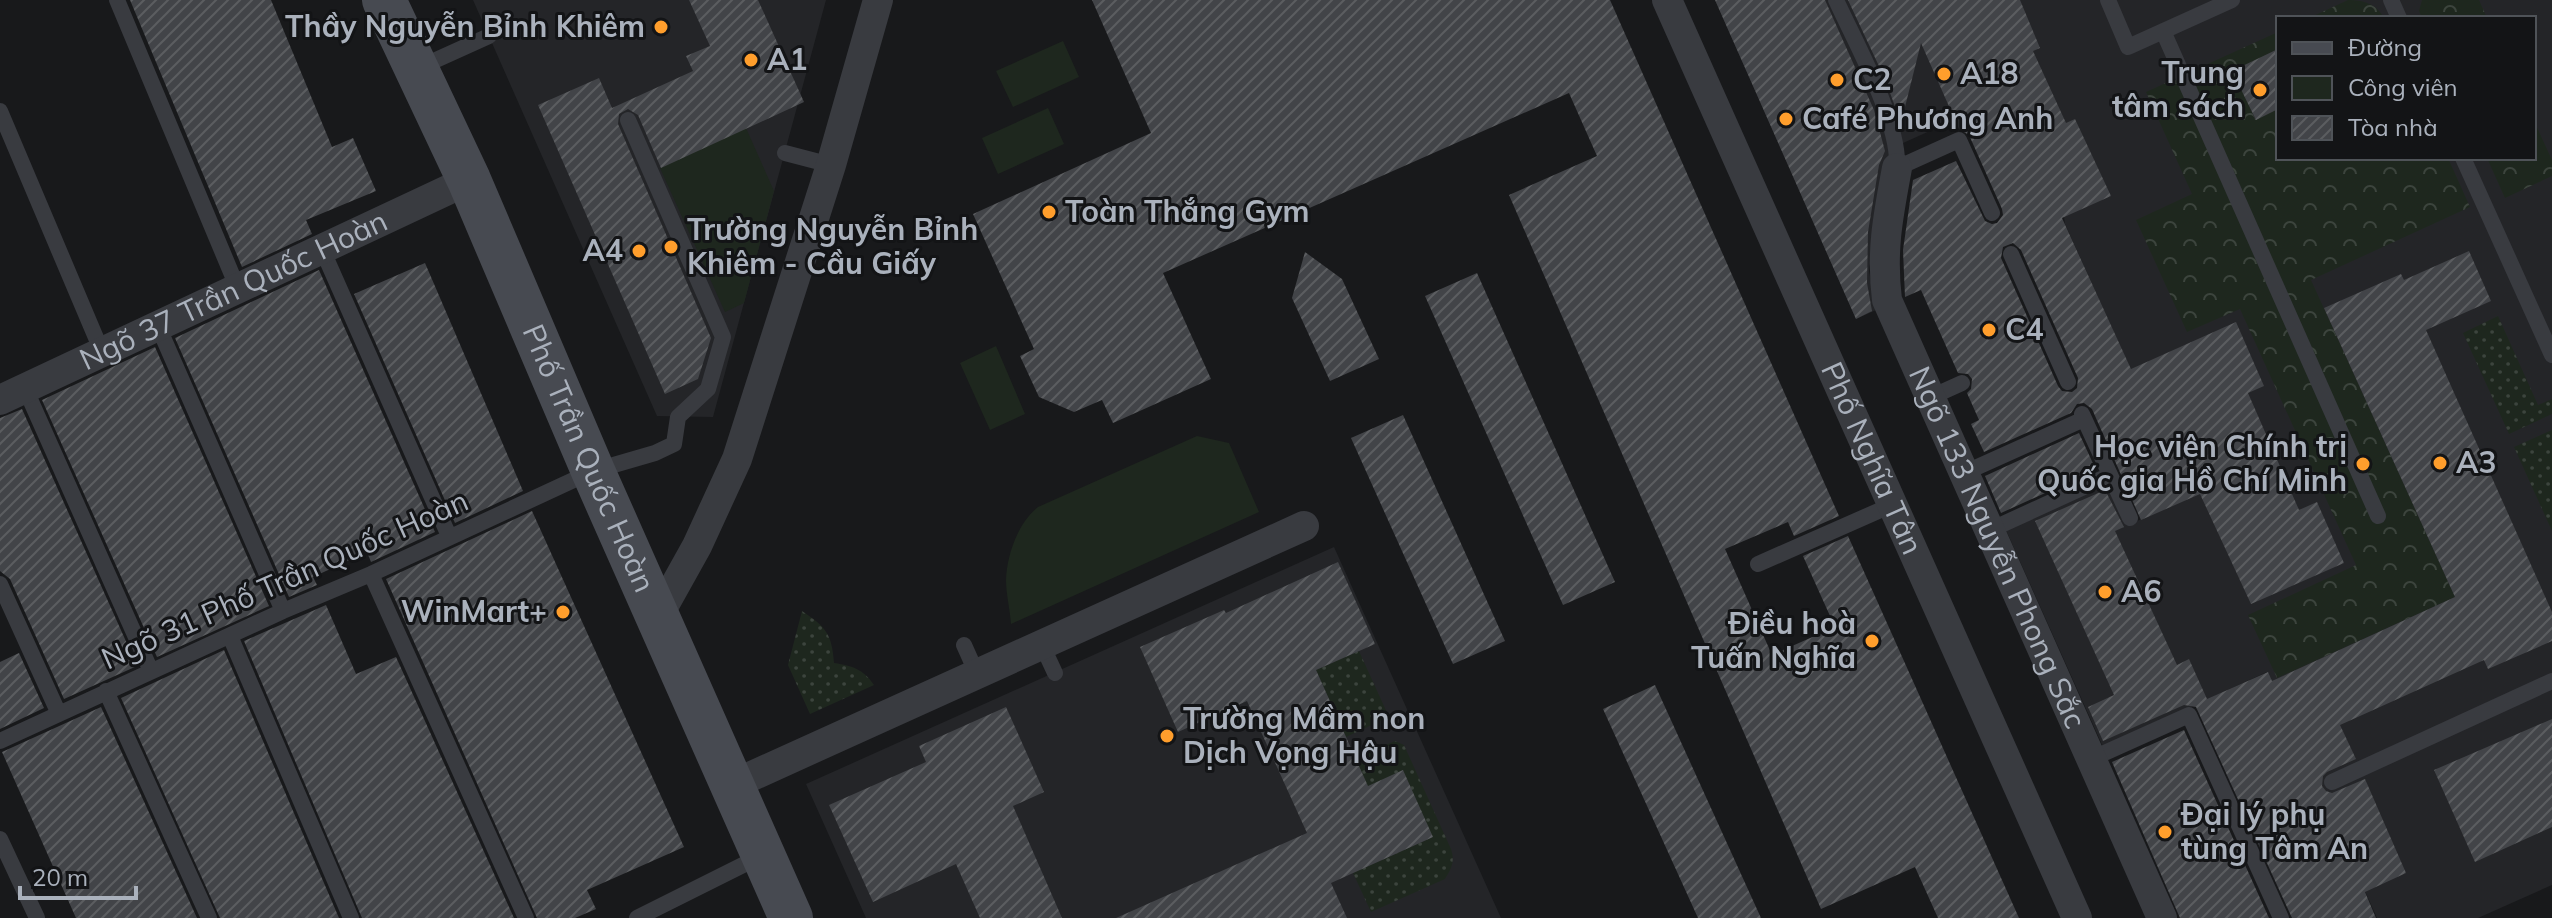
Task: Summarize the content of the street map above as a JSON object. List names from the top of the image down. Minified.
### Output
{"streets":{"street":["Ngõ 37 Trần Quốc Hoàn","Phố Trần Quốc Hoàn","Phố Nghĩa Tân","Ngõ 133 Nguyễn Phong Sắc"],"lane":["Ngõ 31 Phố Trần Quốc Hoàn"]},"crossings":[["Ngõ 37 Trần Quốc Hoàn","Phố Trần Quốc Hoàn"],["Phố Trần Quốc Hoàn","Ngõ 31 Phố Trần Quốc Hoàn"]],"places":["Thầy Nguyễn Bỉnh Khiêm","A1","A18","C2","Trung tâm sách","Café Phương Anh","Toàn Thắng Gym","Trường Nguyễn Bỉnh Khiêm - Cầu Giấy","A4","C4","A3","Học viện Chính trị Quốc gia Hồ Chí Minh","A6","WinMart+","Điều hoà Tuấn Nghĩa","Trường Mầm non Dịch Vọng Hậu","Đại lý phụ tùng Tâm An"],"legend":["Đường","Công viên","Tòa nhà"],"scale_bar":"20 m"}
